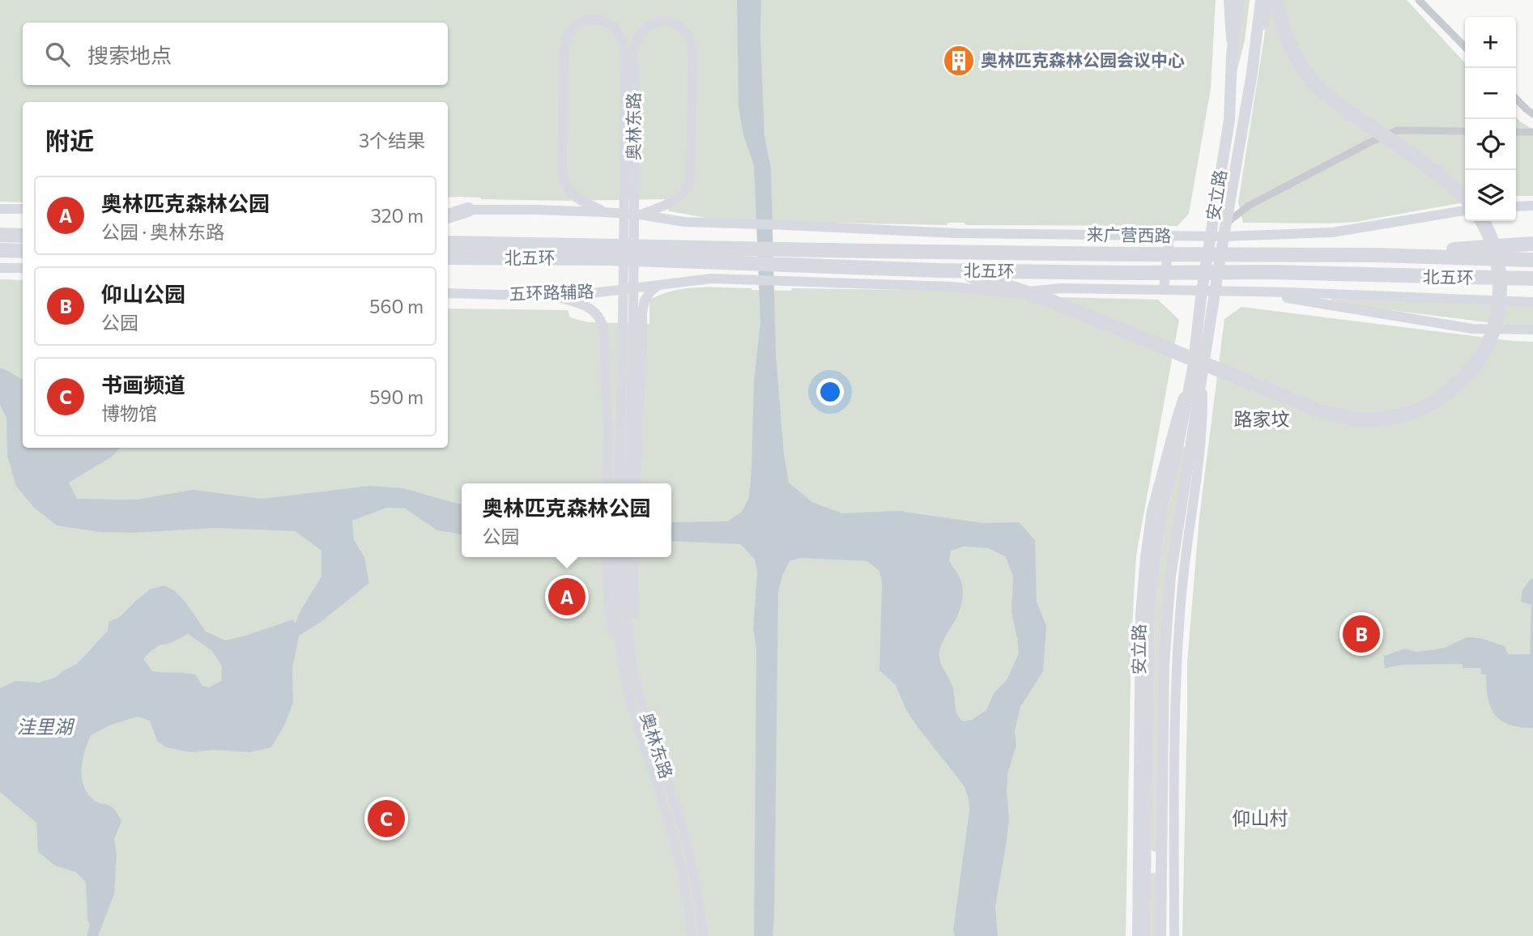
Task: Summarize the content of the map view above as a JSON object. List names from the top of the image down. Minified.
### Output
{"streets":{"highway":["北五环"],"main road":["安立路"],"street":["奥林东路","来广营西路","五环路辅路"]},"crossings":[["奥林东路","来广营西路"],["安立路","来广营西路"],["安立路","五环路辅路"]],"districts":["路家坟","仰山村"],"water":["洼里湖"],"places":{"building":["奥林匹克森林公园会议中心"]},"page":{"map_buttons":["+","−"],"search":"搜索地点","heading":["附近","3个结果"],"list":[{"mark":"A","name":"奥林匹克森林公园","note":"公园 · 奥林东路","value":"320 m"},{"mark":"B","name":"仰山公园","note":"公园","value":"560 m"},{"mark":"C","name":"书画频道","note":"博物馆","value":"590 m"}],"popup":["奥林匹克森林公园","公园"],"pins":["A","B","C"]}}
